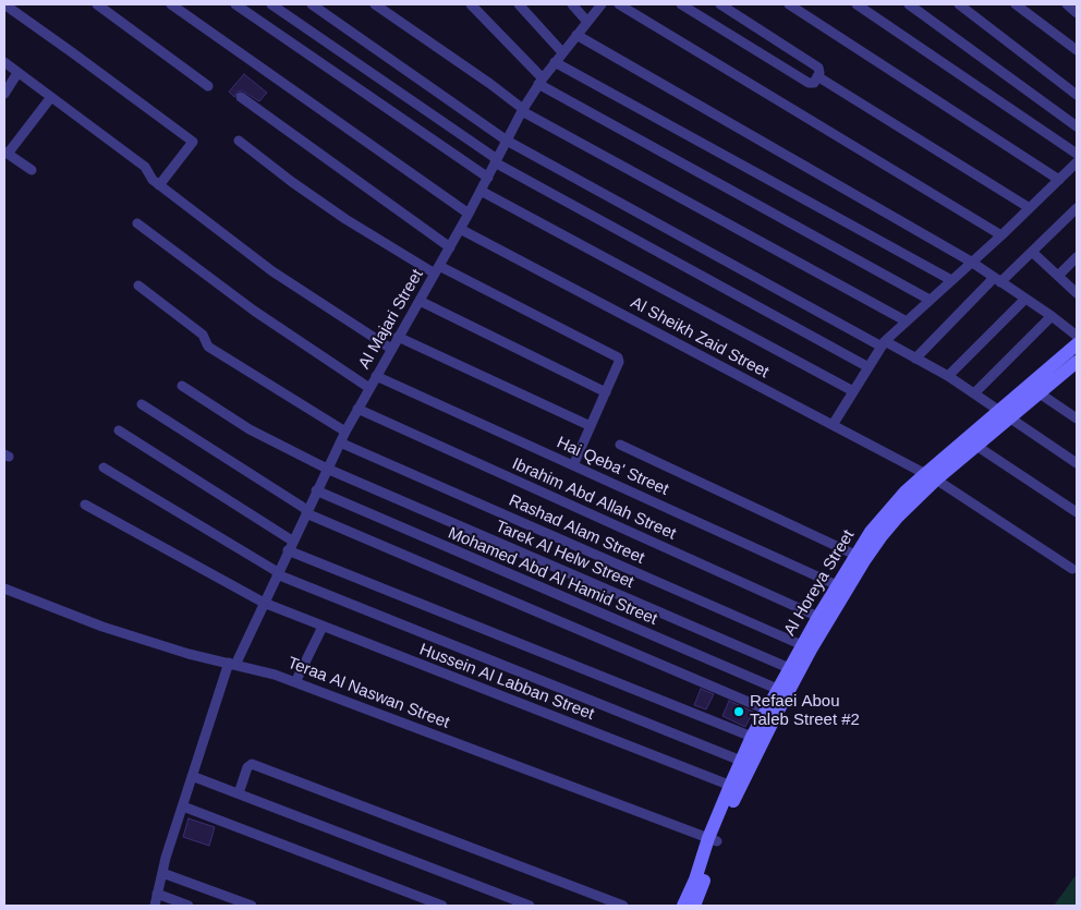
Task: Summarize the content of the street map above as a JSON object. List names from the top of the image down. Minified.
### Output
{"streets":{"main road":["Al Horeya Street"],"street":["Al Majari Street","Al Sheikh Zaid Street","Hai Qeba' Street","Ibrahim Abd Allah Street","Rashad Alam Street","Tarek Al Helw Street","Mohamed Abd Al Hamid Street","Hussein Al Labban Street","Teraa Al Naswan Street"]},"crossings":[["Al Majari Street","Al Sheikh Zaid Street"],["Al Majari Street","Hai Qeba' Street"],["Al Majari Street","Ibrahim Abd Allah Street"],["Al Majari Street","Rashad Alam Street"],["Al Majari Street","Tarek Al Helw Street"],["Al Majari Street","Mohamed Abd Al Hamid Street"],["Al Majari Street","Hussein Al Labban Street"],["Al Majari Street","Teraa Al Naswan Street"],["Al Sheikh Zaid Street","Al Horeya Street"],["Hai Qeba' Street","Al Horeya Street"],["Ibrahim Abd Allah Street","Al Horeya Street"],["Rashad Alam Street","Al Horeya Street"],["Tarek Al Helw Street","Al Horeya Street"],["Mohamed Abd Al Hamid Street","Al Horeya Street"],["Al Horeya Street","Hussein Al Labban Street"],["Al Horeya Street","Teraa Al Naswan Street"]],"places":["Refaei Abou Taleb Street #2"]}
